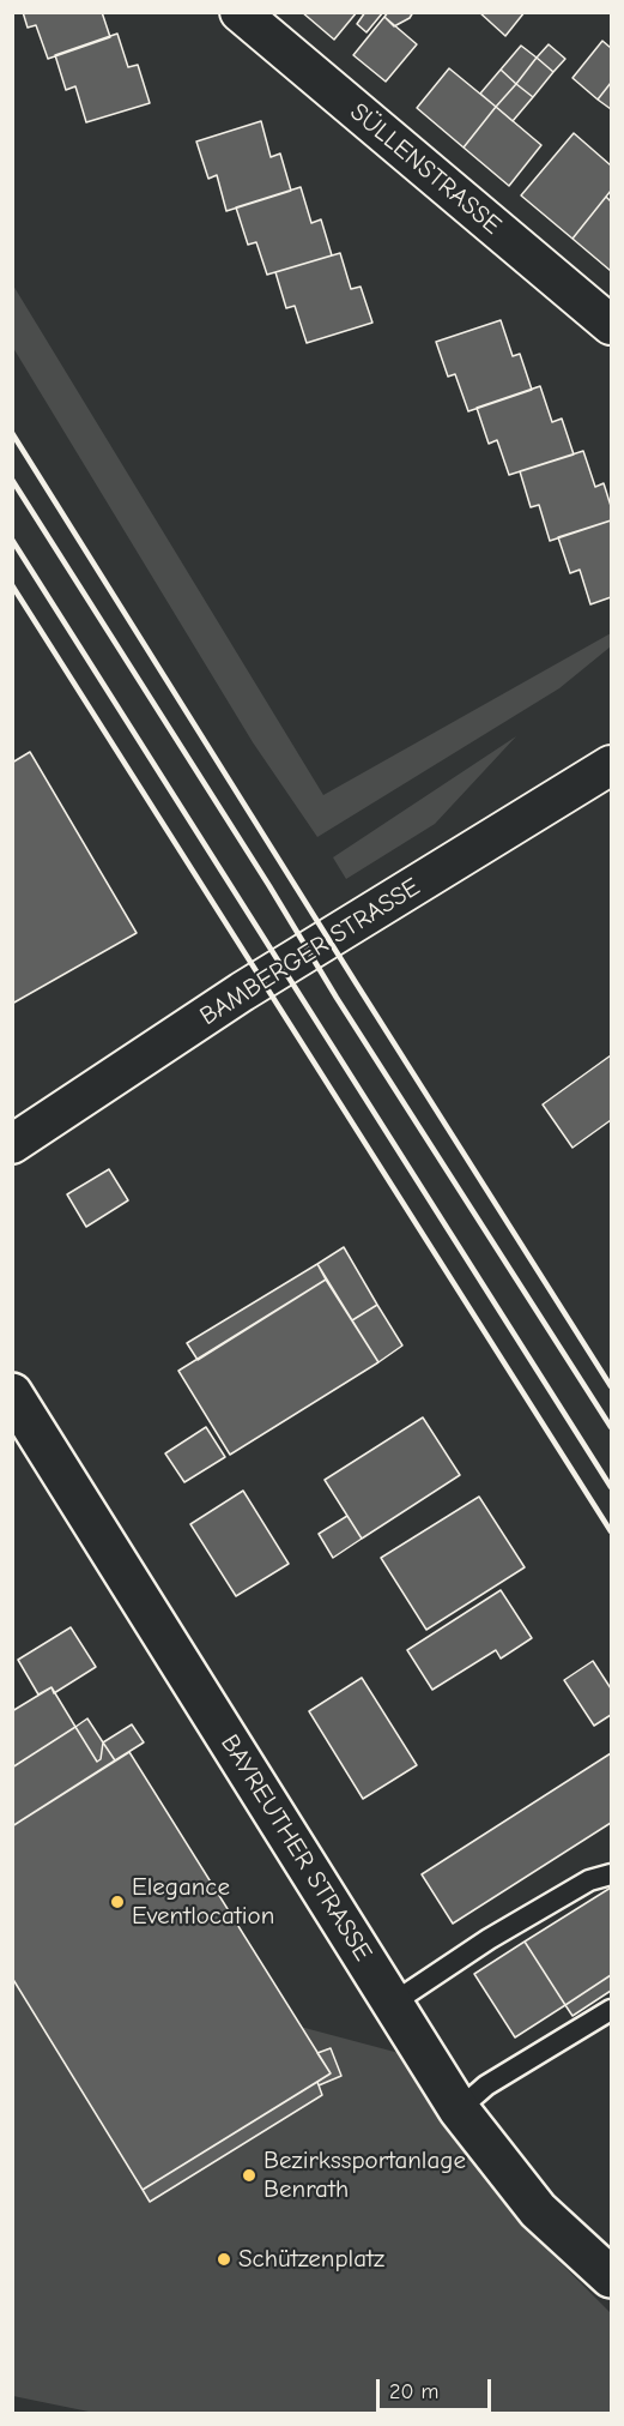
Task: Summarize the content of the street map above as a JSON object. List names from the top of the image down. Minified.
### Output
{"streets":{"street":["SÜLLENSTRASSE","BAMBERGER STRASSE","BAYREUTHER STRASSE"]},"places":["Elegance Eventlocation","Bezirkssportanlage Benrath","Schützenplatz"],"scale_bar":"20 m"}
